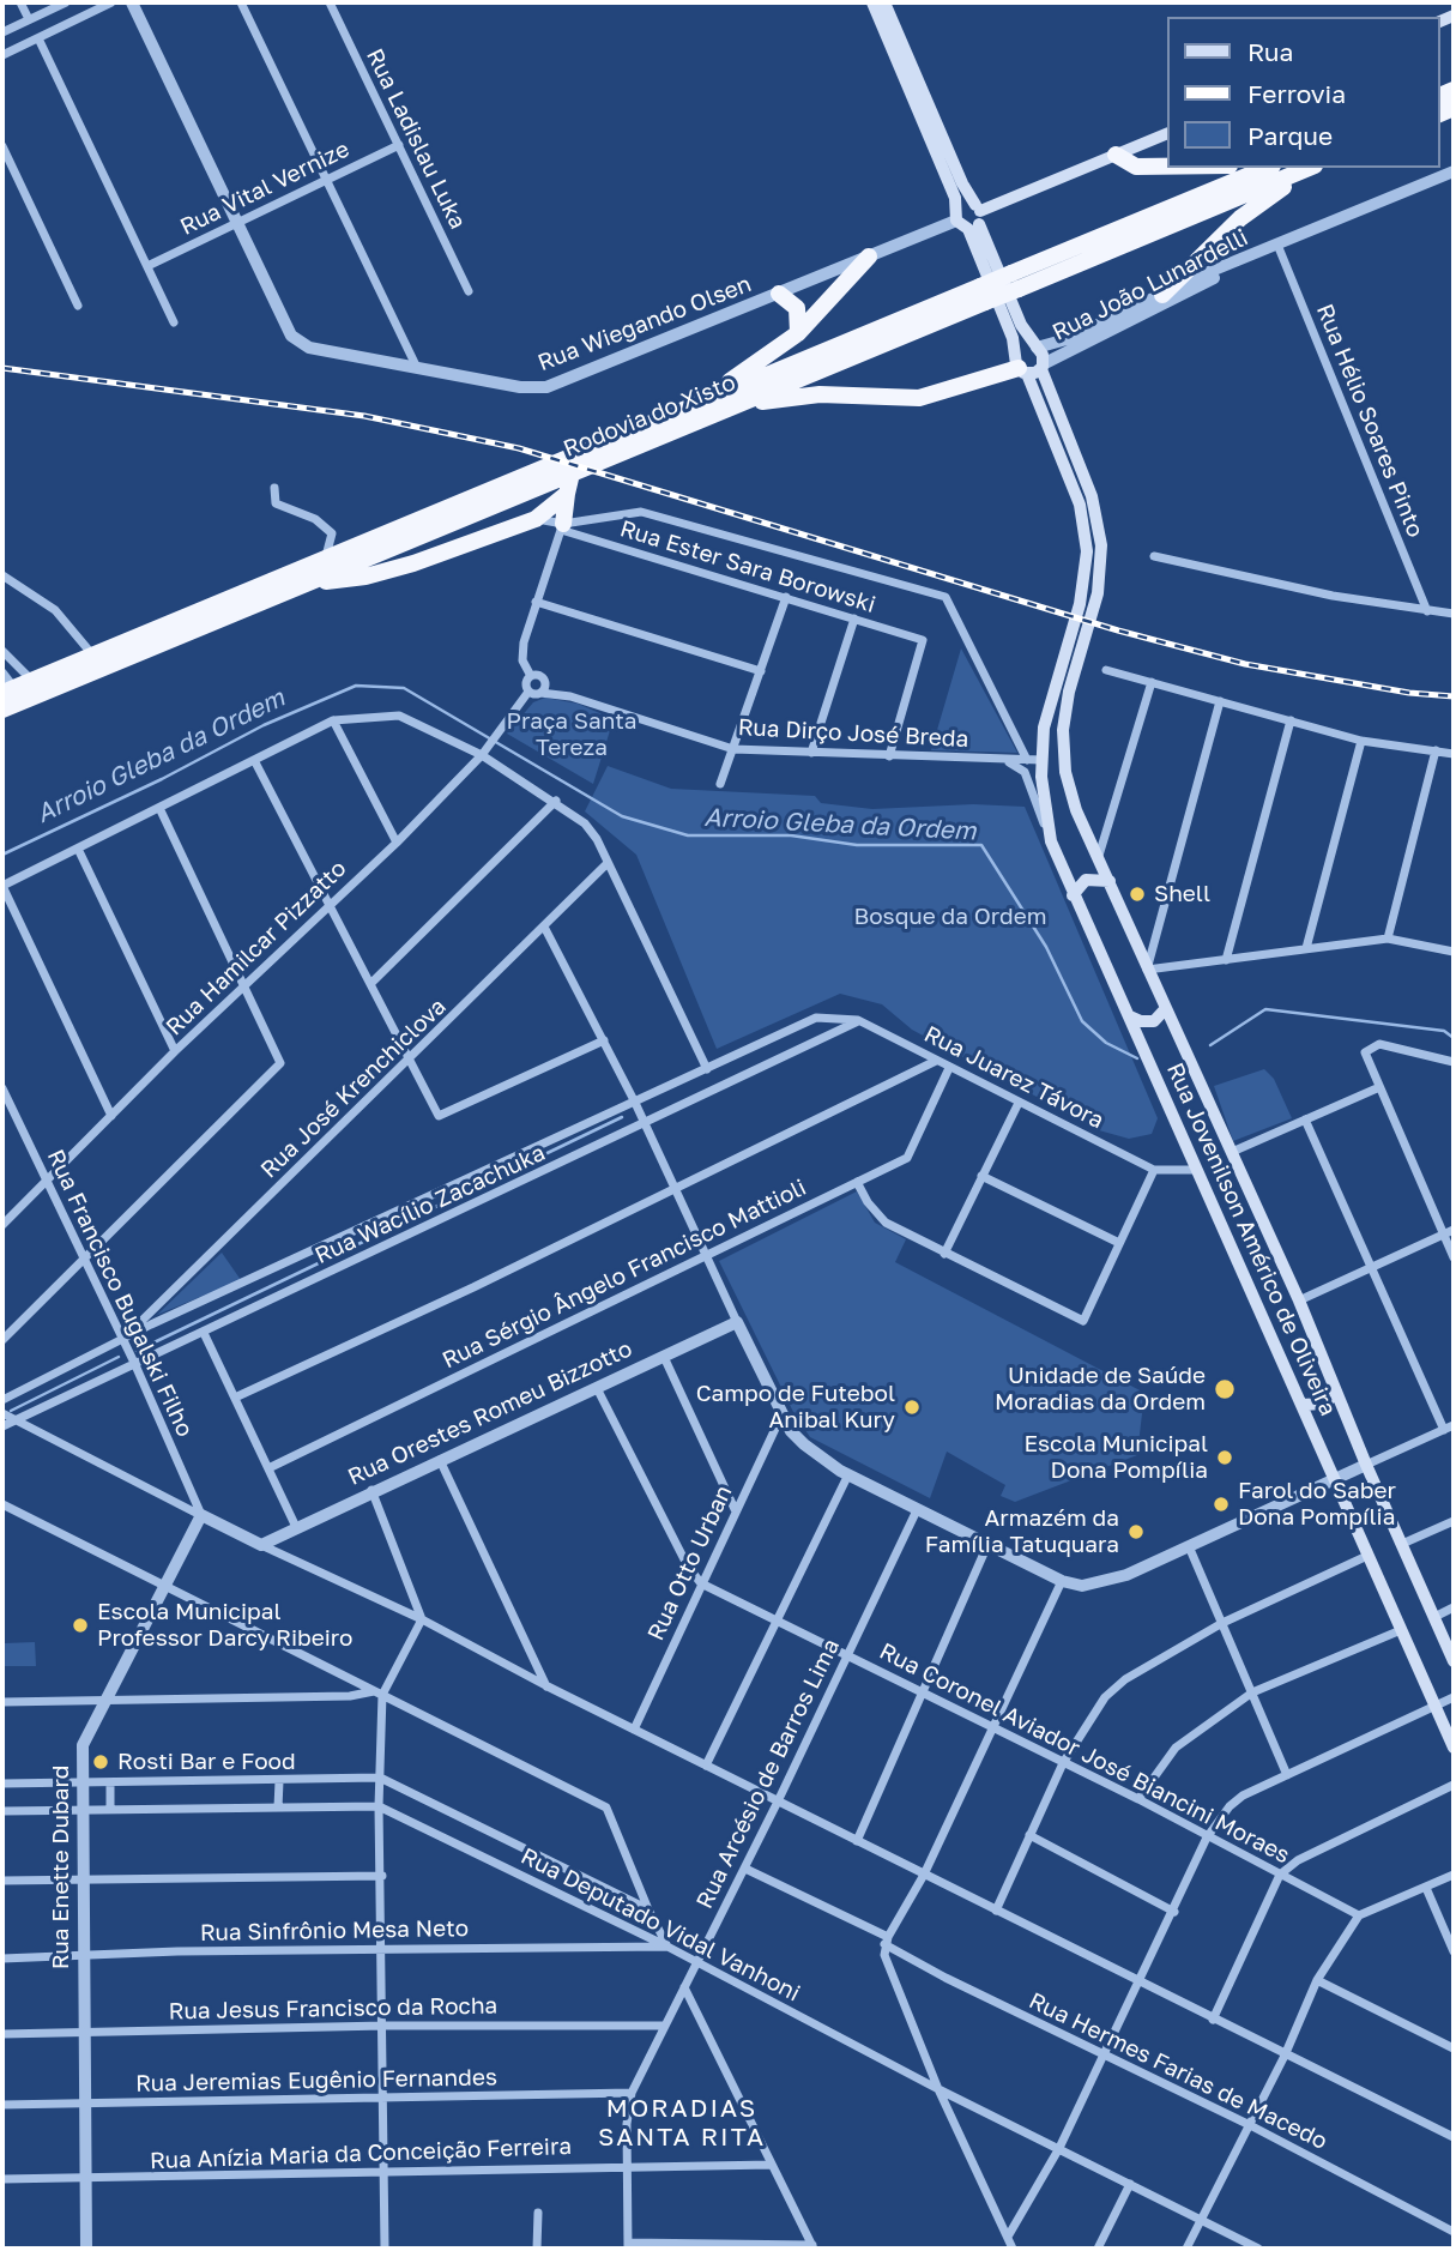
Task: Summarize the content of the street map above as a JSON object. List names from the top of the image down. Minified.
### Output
{"streets":{"highway":["Rodovia do Xisto"],"main road":["Rua Jovenilson Américo de Oliveira"],"street":["Rua Ladislau Luka","Rua Vital Vernize","Rua João Lunardelli","Rua Wiegando Olsen","Rua Hélio Soares Pinto","Rua Ester Sara Borowski","Rua Dirço José Breda","Rua Hamilcar Pizzatto","Rua Juarez Távora","Rua José Krenchiclova","Rua Wacílio Zacachuka","Rua Sérgio Ângelo Francisco Mattioli","Rua Francisco Bugalski Filho","Rua Orestes Romeu Bizzotto","Rua Otto Urban","Rua Coronel Aviador José Biancini Moraes","Rua Arcésio de Barros Lima","Rua Enette Dubard","Rua Deputado Vidal Vanhoni","Rua Sinfrônio Mesa Neto","Rua Jesus Francisco da Rocha","Rua Hermes Farias de Macedo","Rua Jeremias Eugênio Fernandes","Rua Anízia Maria da Conceição Ferreira"]},"crossings":[["Rua Ladislau Luka","Rua Vital Vernize"],["Rua Vital Vernize","Rua Wiegando Olsen"],["Rua João Lunardelli","Rua Hélio Soares Pinto"],["Rua João Lunardelli","Rua Jovenilson Américo de Oliveira"],["Rua Ester Sara Borowski","Rua Dirço José Breda"],["Rua Dirço José Breda","Rua Hamilcar Pizzatto"],["Rua Dirço José Breda","Rua Jovenilson Américo de Oliveira"],["Rua Hamilcar Pizzatto","Rua Francisco Bugalski Filho"],["Rua Juarez Távora","Rua Wacílio Zacachuka"],["Rua Juarez Távora","Rua Jovenilson Américo de Oliveira"],["Rua Juarez Távora","Rua Sérgio Ângelo Francisco Mattioli"],["Rua José Krenchiclova","Rua Wacílio Zacachuka"],["Rua José Krenchiclova","Rua Francisco Bugalski Filho"],["Rua Wacílio Zacachuka","Rua Francisco Bugalski Filho"],["Rua Francisco Bugalski Filho","Rua Enette Dubard"],["Rua Otto Urban","Rua Coronel Aviador José Biancini Moraes"],["Rua Coronel Aviador José Biancini Moraes","Rua Arcésio de Barros Lima"],["Rua Arcésio de Barros Lima","Rua Deputado Vidal Vanhoni"],["Rua Arcésio de Barros Lima","Rua Jesus Francisco da Rocha"],["Rua Arcésio de Barros Lima","Rua Hermes Farias de Macedo"],["Rua Arcésio de Barros Lima","Rua Jeremias Eugênio Fernandes"],["Rua Arcésio de Barros Lima","Rua Anízia Maria da Conceição Ferreira"],["Rua Enette Dubard","Rua Deputado Vidal Vanhoni"],["Rua Enette Dubard","Rua Sinfrônio Mesa Neto"],["Rua Enette Dubard","Rua Jesus Francisco da Rocha"],["Rua Enette Dubard","Rua Jeremias Eugênio Fernandes"],["Rua Enette Dubard","Rua Anízia Maria da Conceição Ferreira"],["Rua Deputado Vidal Vanhoni","Rua Sinfrônio Mesa Neto"]],"districts":["MORADIAS SANTA RITA"],"water":["Arroio Gleba da Ordem"],"parks":["Praça Santa Tereza","Bosque da Ordem"],"places":["Shell","Unidade de Saúde Moradias da Ordem","Campo de Futebol Anibal Kury","Escola Municipal Dona Pompília","Farol do Saber Dona Pompília","Armazém da Família Tatuquara","Escola Municipal Professor Darcy Ribeiro","Rosti Bar e Food"],"legend":["Rua","Ferrovia","Parque"]}
